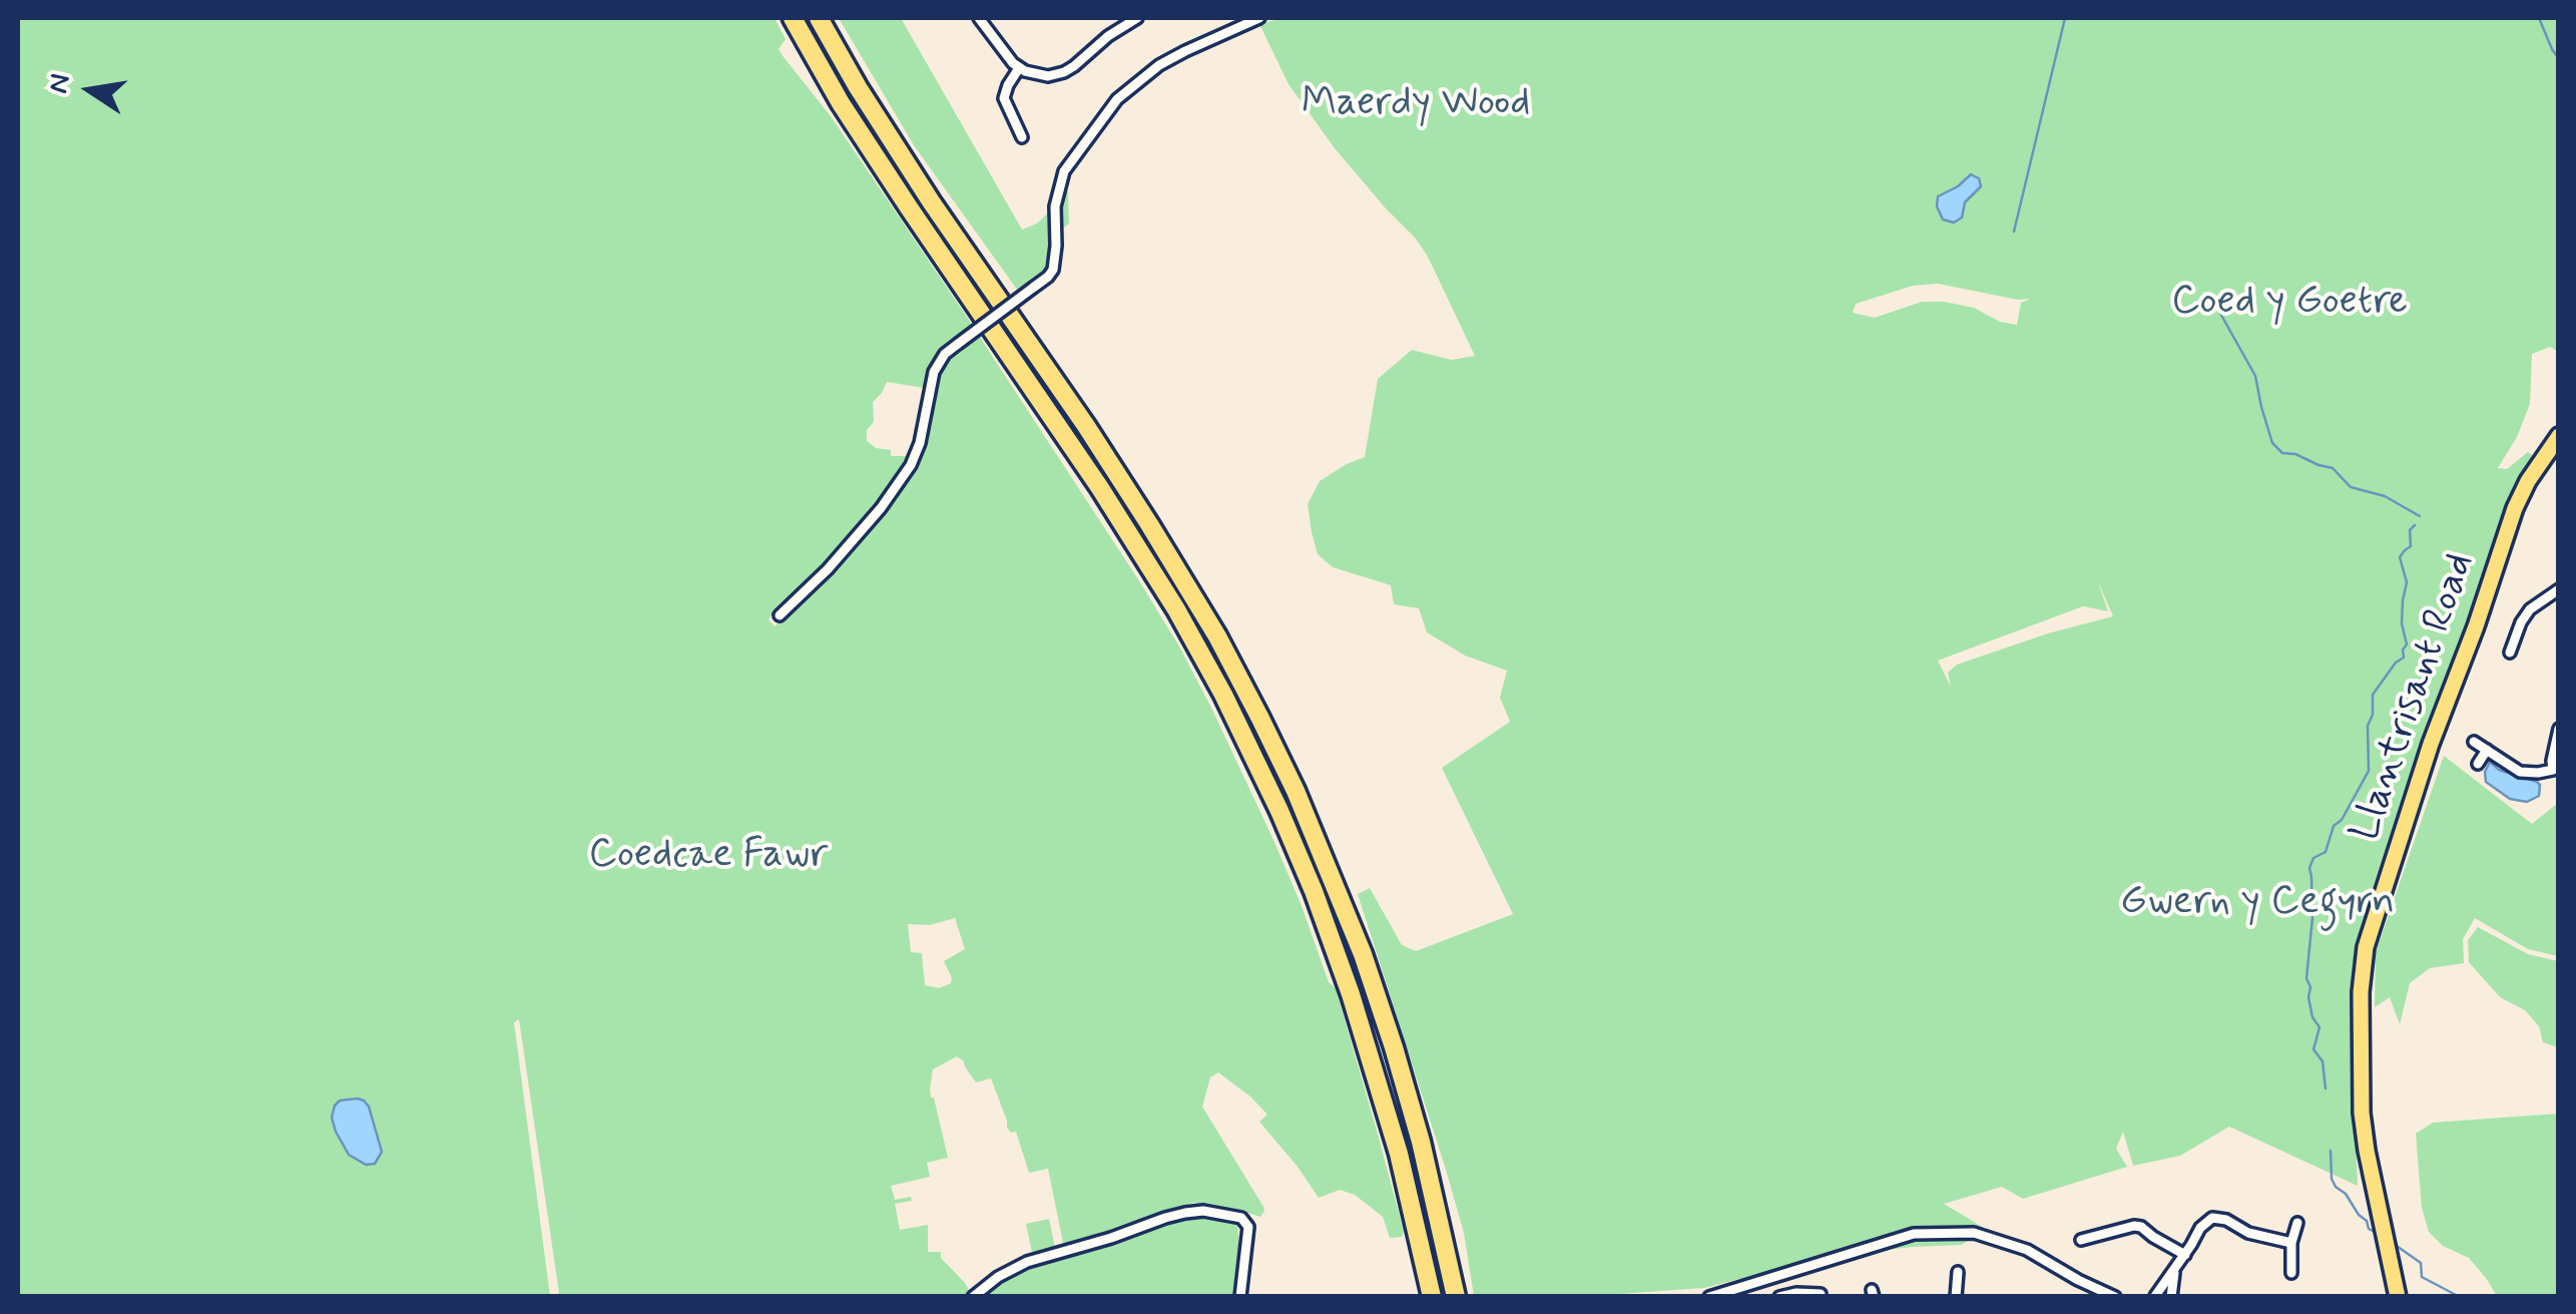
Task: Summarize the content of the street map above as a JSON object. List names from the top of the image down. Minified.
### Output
{"streets":{"main road":["Llantrisant Road"]},"parks":["Maerdy Wood","Coed y Goetre","Coedcae Fawr","Gwern y Cegyrn"],"north":"left"}
